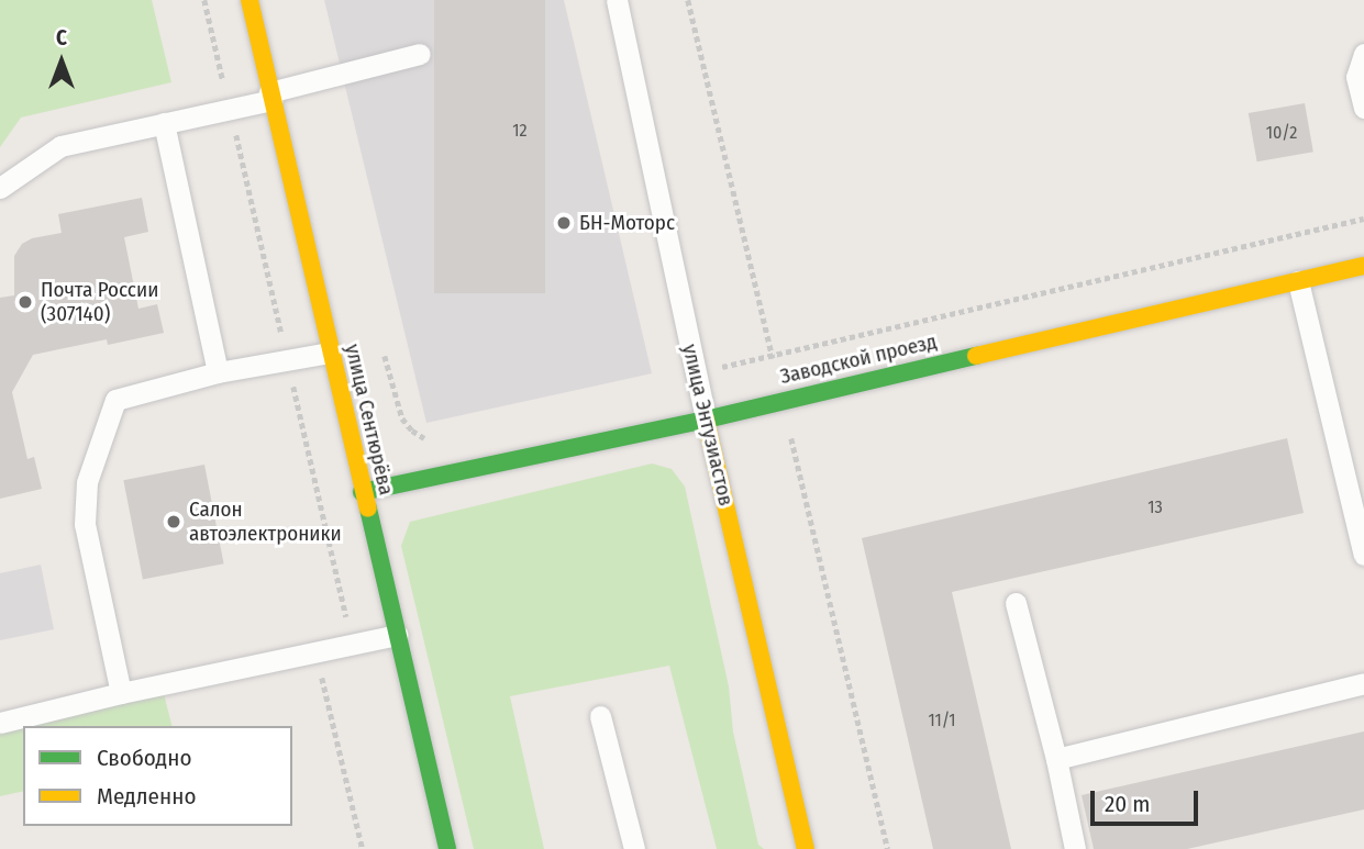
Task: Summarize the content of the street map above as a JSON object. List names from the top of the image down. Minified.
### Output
{"streets":{"main road":["Заводской проезд","улица Сентюрёва","улица Энтузиастов"]},"crossings":[["Заводской проезд","улица Сентюрёва"],["Заводской проезд","улица Энтузиастов"]],"places":["БН-Моторс","Почта России (307140)","Салон автоэлектроники"],"house_numbers":["12","10/2","13","11/1"],"legend":["Свободно","Медленно"],"scale_bar":"20 m","north":"top"}
